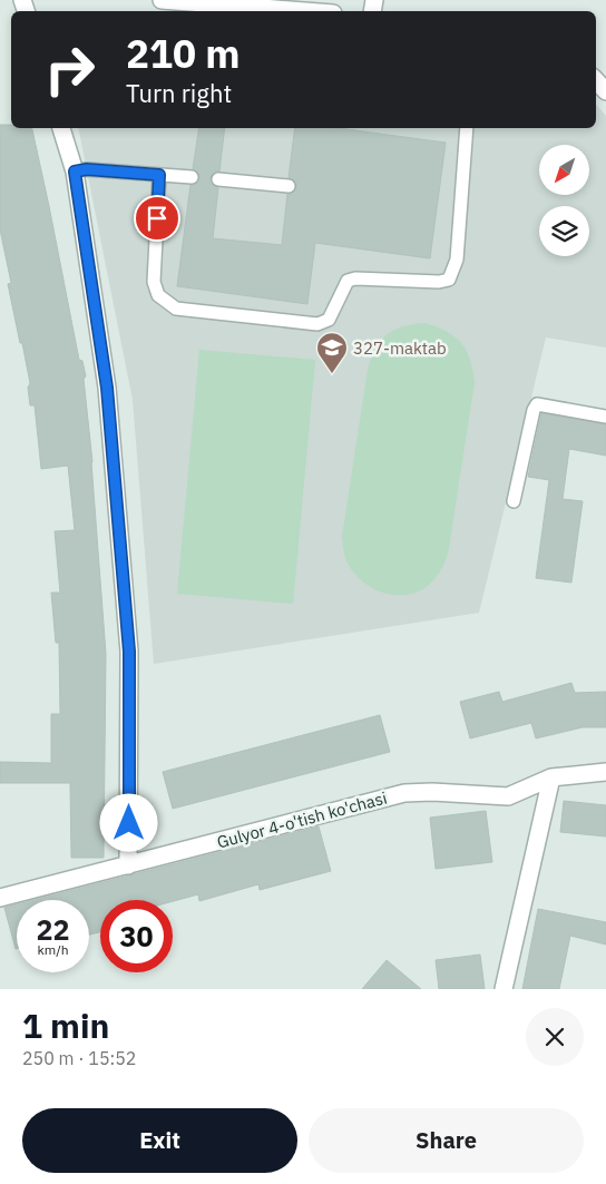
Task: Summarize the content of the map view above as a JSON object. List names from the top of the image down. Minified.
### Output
{"streets":{"street":["Gulyor 4-o'tish ko'chasi"]},"places":{"school or university":["327-maktab"]},"north":"bottom left","page":{"turn":["210 m","Turn right"],"speed":"22 km/h","limit":"30","heading":["1 min","250 m · 15:52"],"buttons":["Exit","Share"]}}
